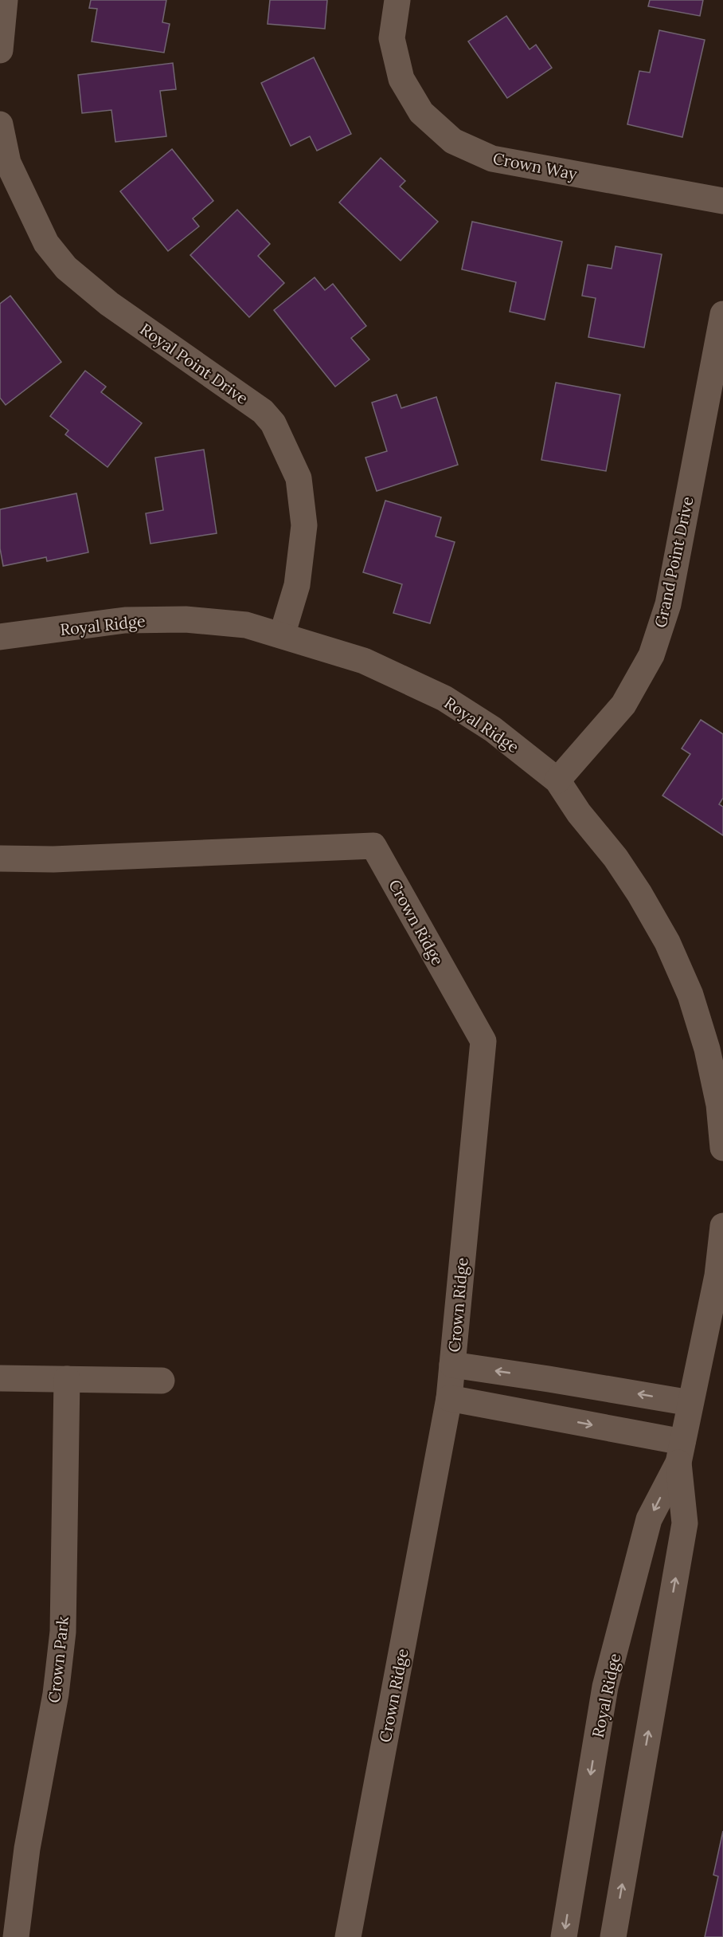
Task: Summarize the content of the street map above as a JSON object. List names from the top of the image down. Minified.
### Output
{"streets":{"street":["Crown Way","Royal Point Drive","Grand Point Drive","Royal Ridge","Crown Ridge","Crown Park"]},"crossings":[["Royal Point Drive","Royal Ridge"],["Grand Point Drive","Royal Ridge"],["Royal Ridge","Crown Ridge"]]}
